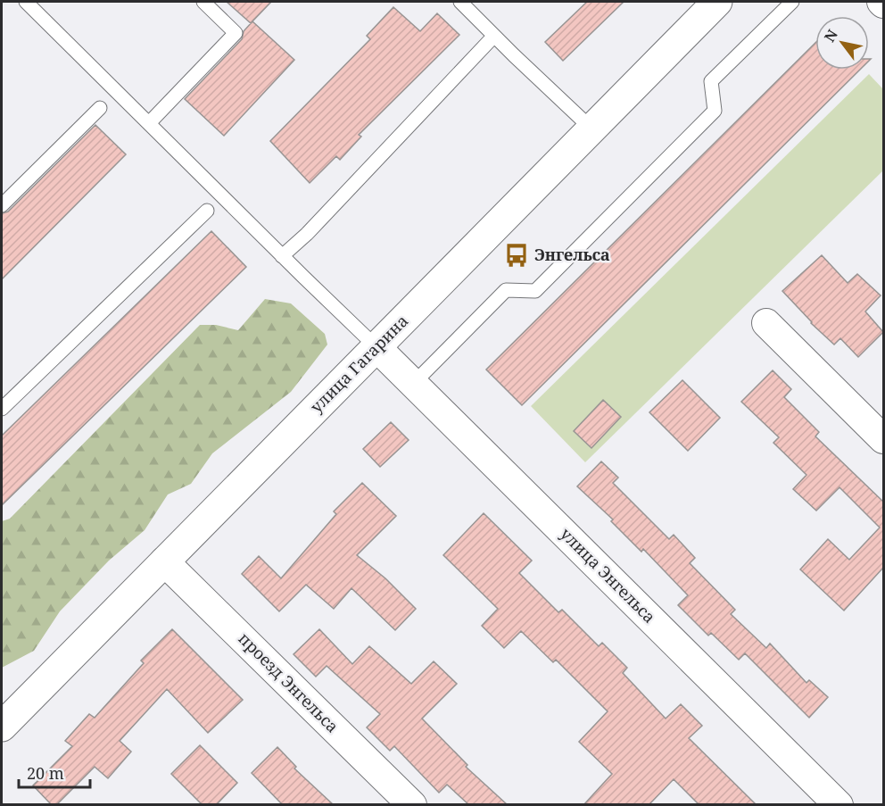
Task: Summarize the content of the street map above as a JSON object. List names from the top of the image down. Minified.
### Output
{"streets":{"street":["улица Гагарина","улица Энгельса","проезд Энгельса"]},"crossings":[["улица Гагарина","улица Энгельса"],["улица Гагарина","проезд Энгельса"]],"places":{"bus stop":["Энгельса"]},"scale_bar":"20 m","north":"top left"}
